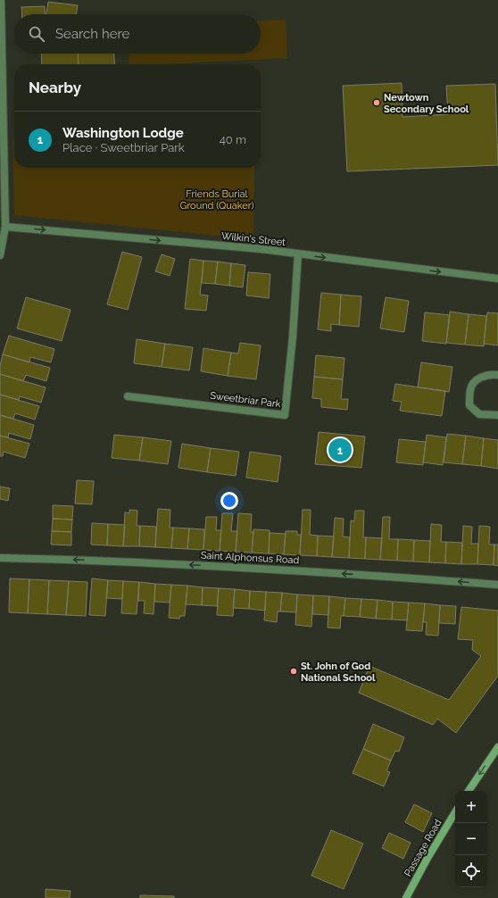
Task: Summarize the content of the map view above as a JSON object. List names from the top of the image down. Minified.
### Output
{"streets":{"main road":["Passage Road"],"street":["Wilkin's Street","Sweetbriar Park","Saint Alphonsus Road"]},"crossings":[["Wilkin's Street","Sweetbriar Park"]],"one_way":["Wilkin's Street","Saint Alphonsus Road"],"parks":["Friends Burial Ground (Quaker)"],"places":["Newtown Secondary School","St. John of God National School"],"page":{"search":"Search here","heading":"Nearby","list":[{"mark":"1","name":"Washington Lodge","note":"Place · Sweetbriar Park","value":"40 m"}],"pins":"1","map_buttons":["+","−"]}}
